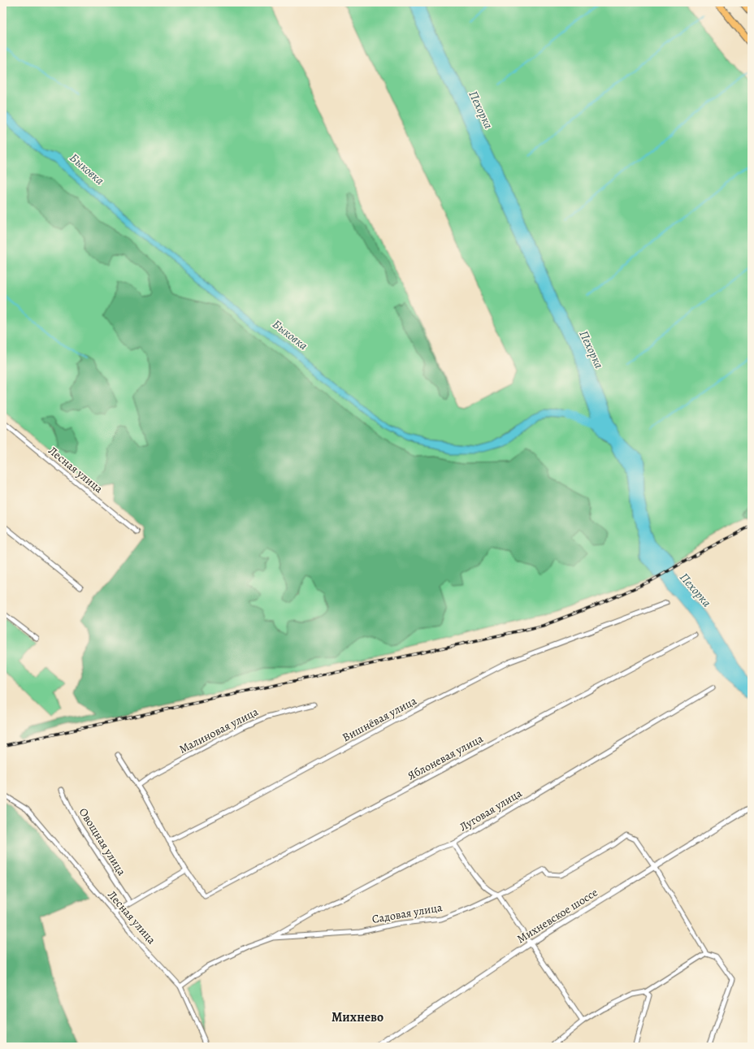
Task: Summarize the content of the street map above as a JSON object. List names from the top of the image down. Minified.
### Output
{"streets":{"street":["Лесная улица","Вишнёвая улица","Малиновая улица","Яблоневая улица","Луговая улица","Овощная улица","Садовая улица","Михневское шоссе"]},"crossings":[["Лесная улица","Садовая улица"],["Луговая улица","Садовая улица"],["Садовая улица","Михневское шоссе"]],"districts":["Михнево"],"water":["Пехорка","Быковка"]}
